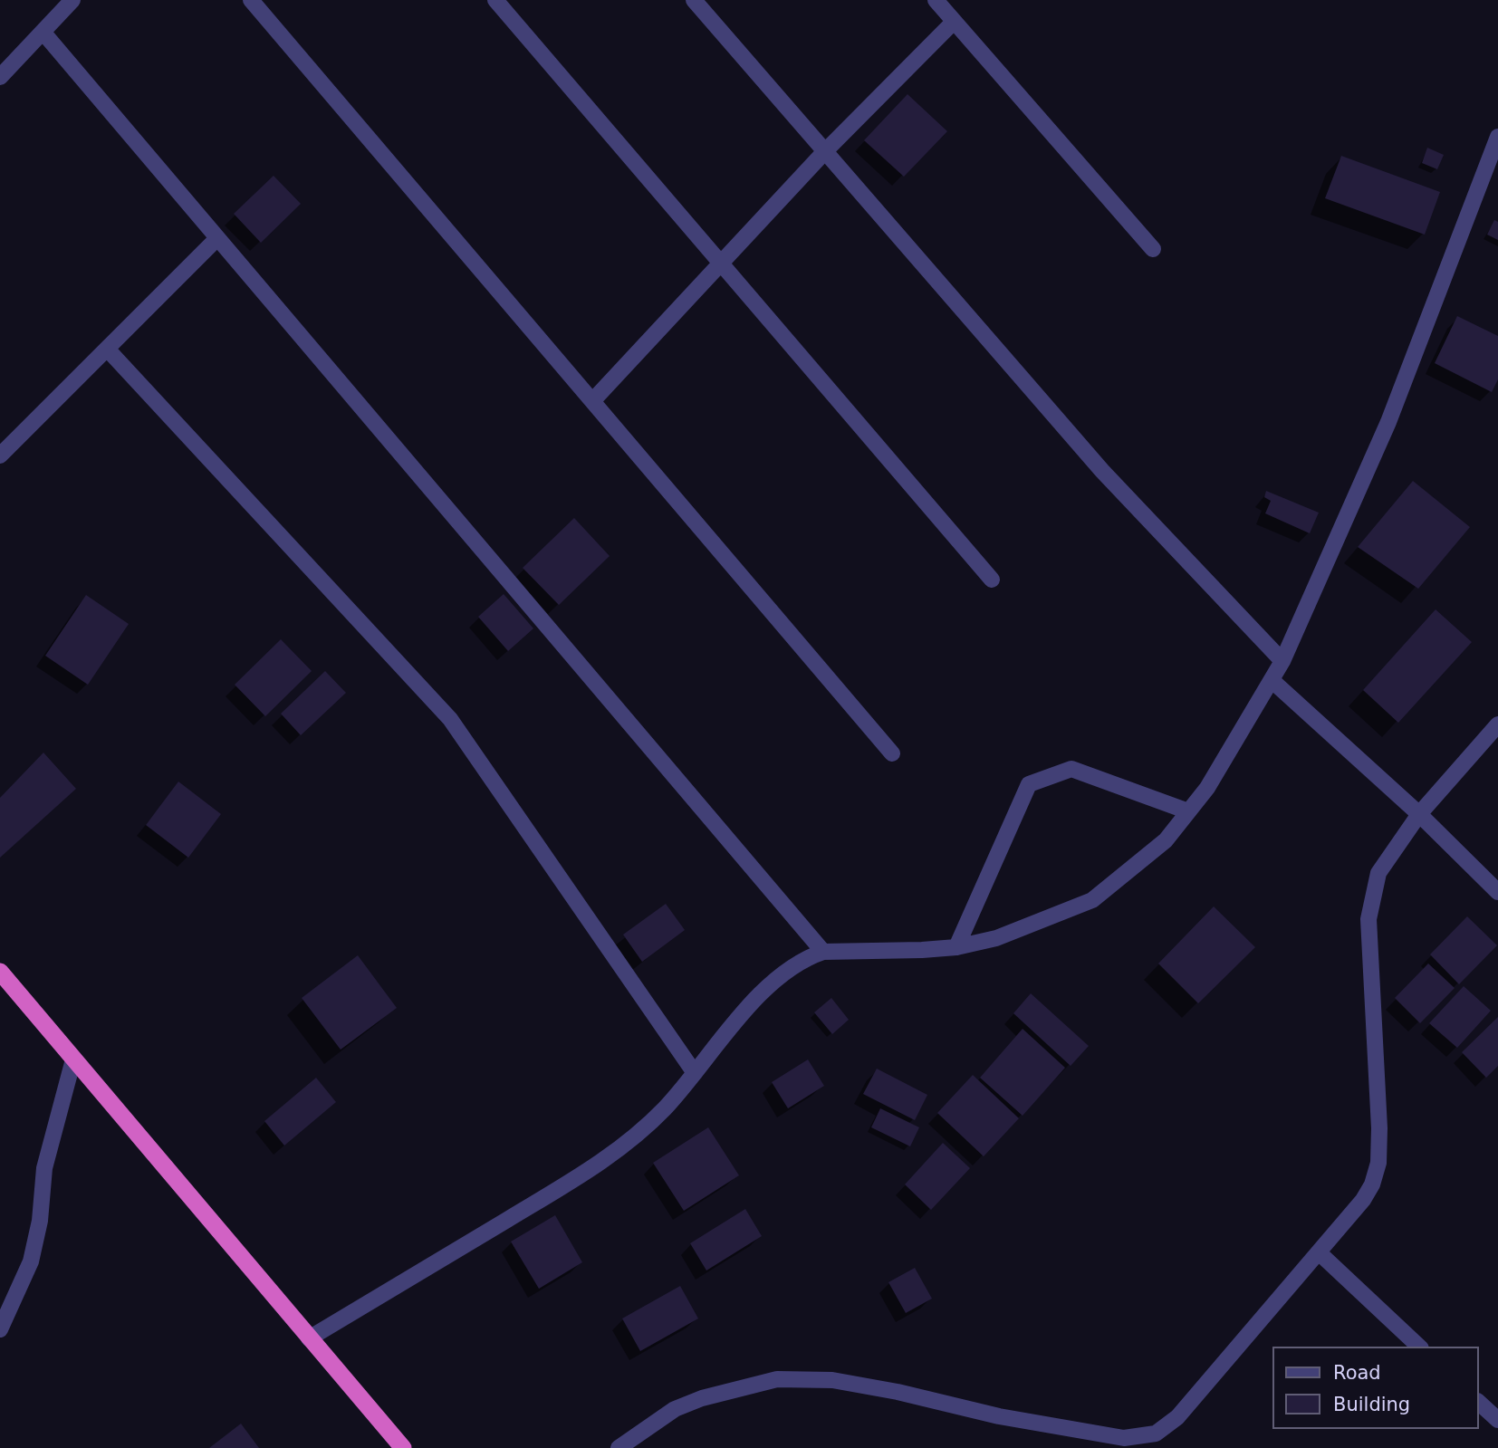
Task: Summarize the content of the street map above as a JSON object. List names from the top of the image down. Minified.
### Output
{"legend":["Road","Building"]}
